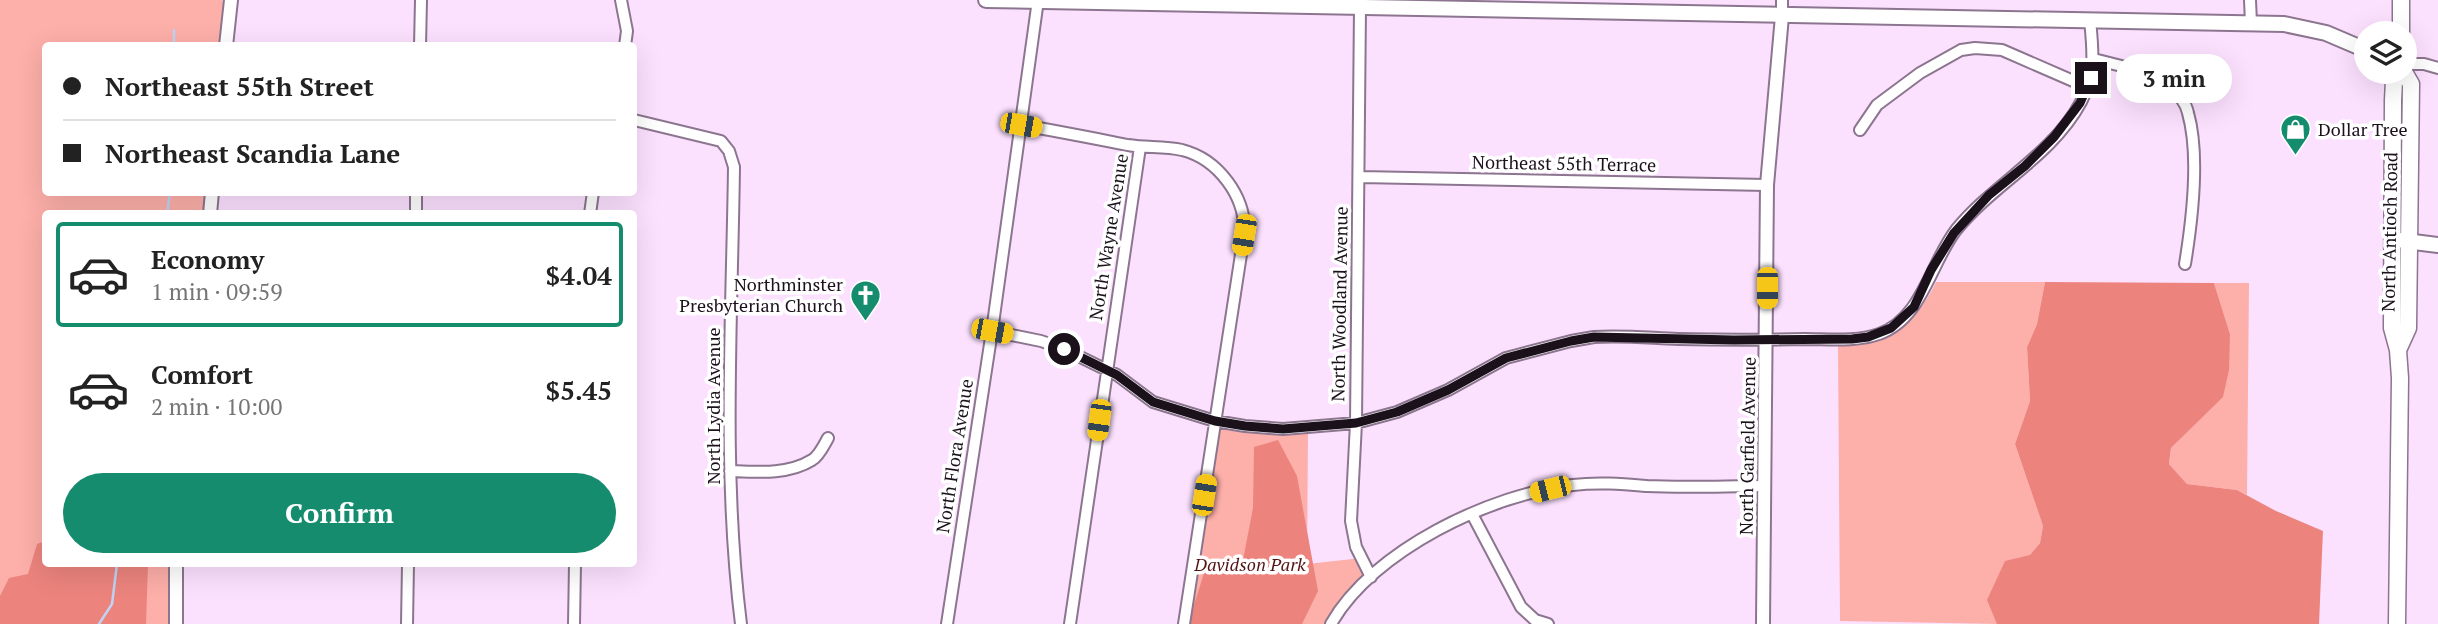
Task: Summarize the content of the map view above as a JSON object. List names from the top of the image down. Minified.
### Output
{"streets":{"main road":["North Antioch Road"],"street":["Northeast 55th Terrace","North Wayne Avenue","North Woodland Avenue","North Lydia Avenue","North Garfield Avenue","North Flora Avenue"]},"crossings":[["Northeast 55th Terrace","North Woodland Avenue"],["Northeast 55th Terrace","North Garfield Avenue"]],"parks":["Davidson Park"],"places":{"shop":["Dollar Tree"],"church":["Northminster Presbyterian Church"]},"page":{"banner":["Northeast 55th Street","Northeast Scandia Lane"],"bubble":"3 min","list":[{"name":"Economy","note":"1 min · 09:59","value":"$4.04"},{"name":"Comfort","note":"2 min · 10:00","value":"$5.45"}],"buttons":"Confirm"}}
